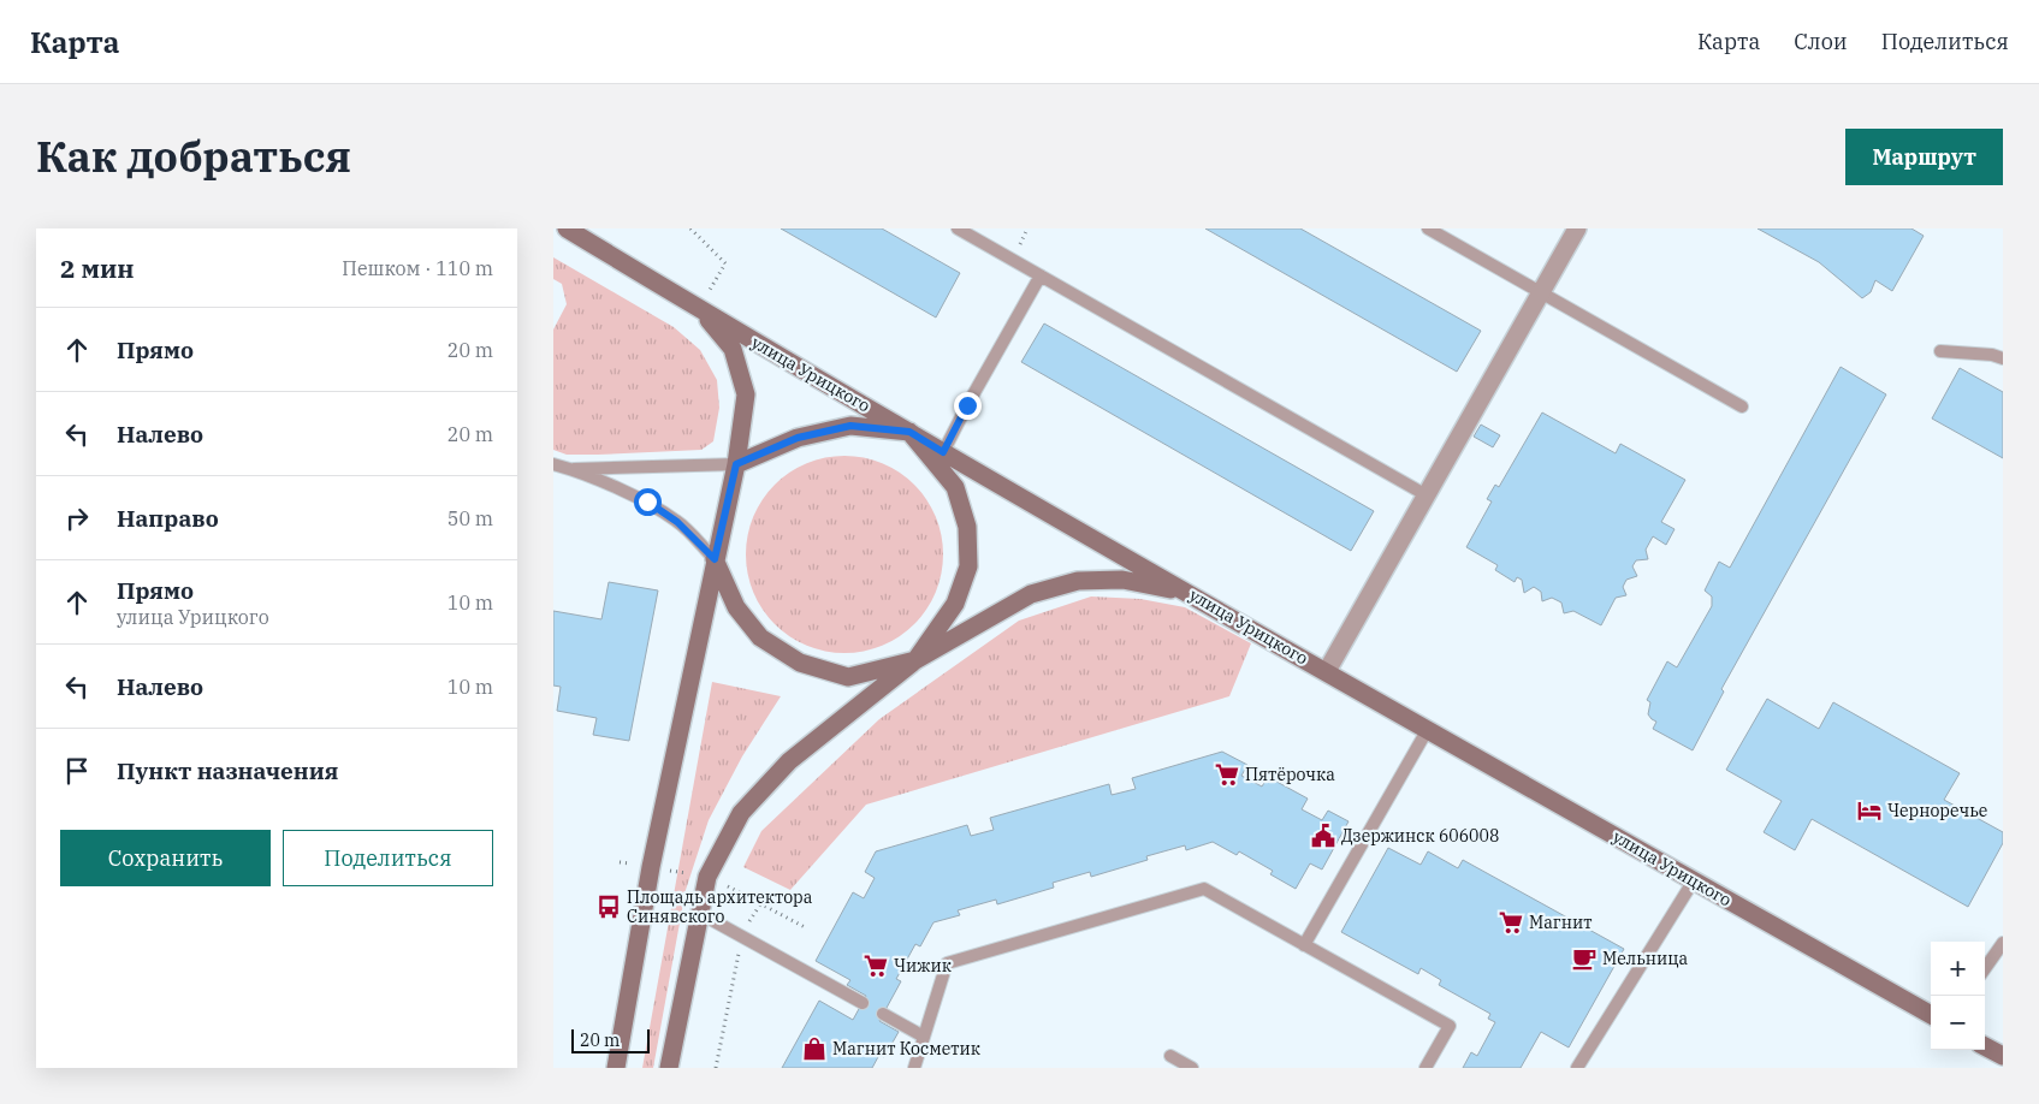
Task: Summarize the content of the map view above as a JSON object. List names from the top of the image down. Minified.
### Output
{"streets":{"street":["улица Урицкого"]},"places":{"supermarket":["Пятёрочка","Магнит","Чижик"],"hotel":["Черноречье"],"public building":["Дзержинск 606008"],"bus stop":["Площадь архитектора Синявского"],"cafe":["Мельница"],"shop":["Магнит Косметик"]},"scale_bar":"20 m","page":{"header":"Карта","nav":["Карта","Слои","Поделиться"],"title":"Как добраться","buttons":["Маршрут",["Сохранить","Поделиться"]],"heading":["2 мин","Пешком · 110 m"],"list":[["Прямо","20 m"],["Налево","20 m"],["Направо","50 m"],["Прямо","улица Урицкого","10 m"],["Налево","10 m"],"Пункт назначения"],"map_buttons":["+","−"],"scale":"20 m"}}
